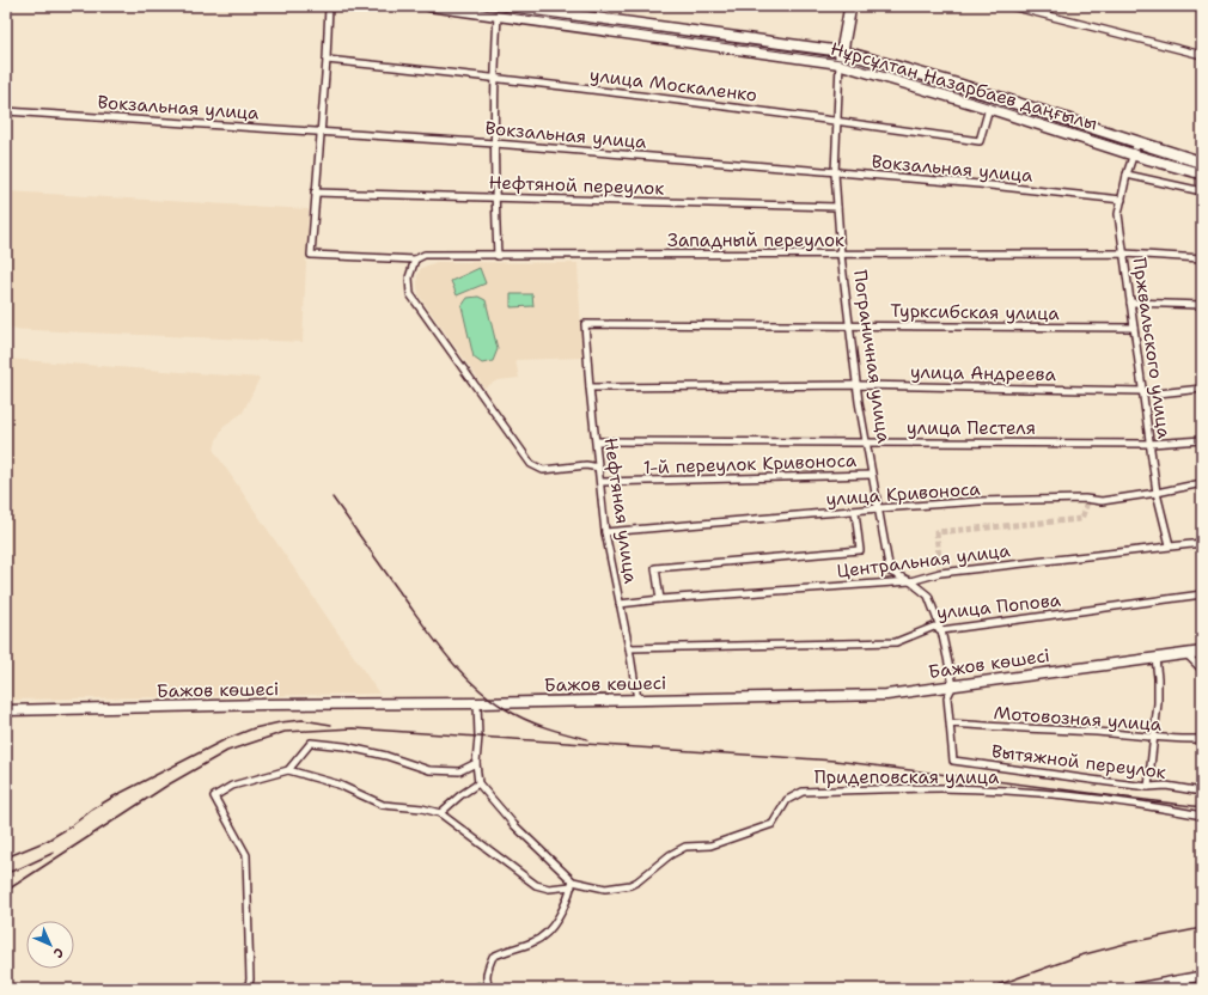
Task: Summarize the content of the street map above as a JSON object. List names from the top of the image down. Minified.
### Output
{"streets":{"highway":["Нұрсұлтан Назарбаев даңғылы","Пограничная улица"],"main road":["Бажов көшесі"],"street":["улица Москаленко","Вокзальная улица","Нефтяной переулок","Западный переулок","Турксибская улица","Пржвальского улица","улица Андреева","улица Пестеля","1-й переулок Кривоноса","улица Кривоноса","Нефтяная улица","Центральная улица","улица Попова","Мотовозная улица","Вытяжной переулок","Придеповская улица"]},"crossings":[["улица Москаленко","Нұрсұлтан Назарбаев даңғылы"],["улица Москаленко","Пограничная улица"],["Нұрсұлтан Назарбаев даңғылы","Пржвальского улица"],["Нұрсұлтан Назарбаев даңғылы","Пограничная улица"],["Вокзальная улица","Пржвальского улица"],["Вокзальная улица","Пограничная улица"],["Нефтяной переулок","Западный переулок"],["Нефтяной переулок","Пограничная улица"],["Западный переулок","Пржвальского улица"],["Западный переулок","Пограничная улица"],["Турксибская улица","Пржвальского улица"],["Турксибская улица","Пограничная улица"],["Турксибская улица","Нефтяная улица"],["Пржвальского улица","улица Андреева"],["Пржвальского улица","улица Пестеля"],["Пржвальского улица","улица Кривоноса"],["Пржвальского улица","Центральная улица"],["Пограничная улица","улица Андреева"],["Пограничная улица","улица Пестеля"],["Пограничная улица","1-й переулок Кривоноса"],["Пограничная улица","улица Кривоноса"],["Пограничная улица","Центральная улица"],["Пограничная улица","улица Попова"],["Пограничная улица","Бажов көшесі"],["Пограничная улица","Мотовозная улица"],["Пограничная улица","Вытяжной переулок"],["улица Андреева","Нефтяная улица"],["улица Пестеля","Нефтяная улица"],["1-й переулок Кривоноса","Нефтяная улица"],["улица Кривоноса","Нефтяная улица"],["Нефтяная улица","Центральная улица"],["Нефтяная улица","улица Попова"],["Нефтяная улица","Бажов көшесі"]],"north":"bottom right"}
